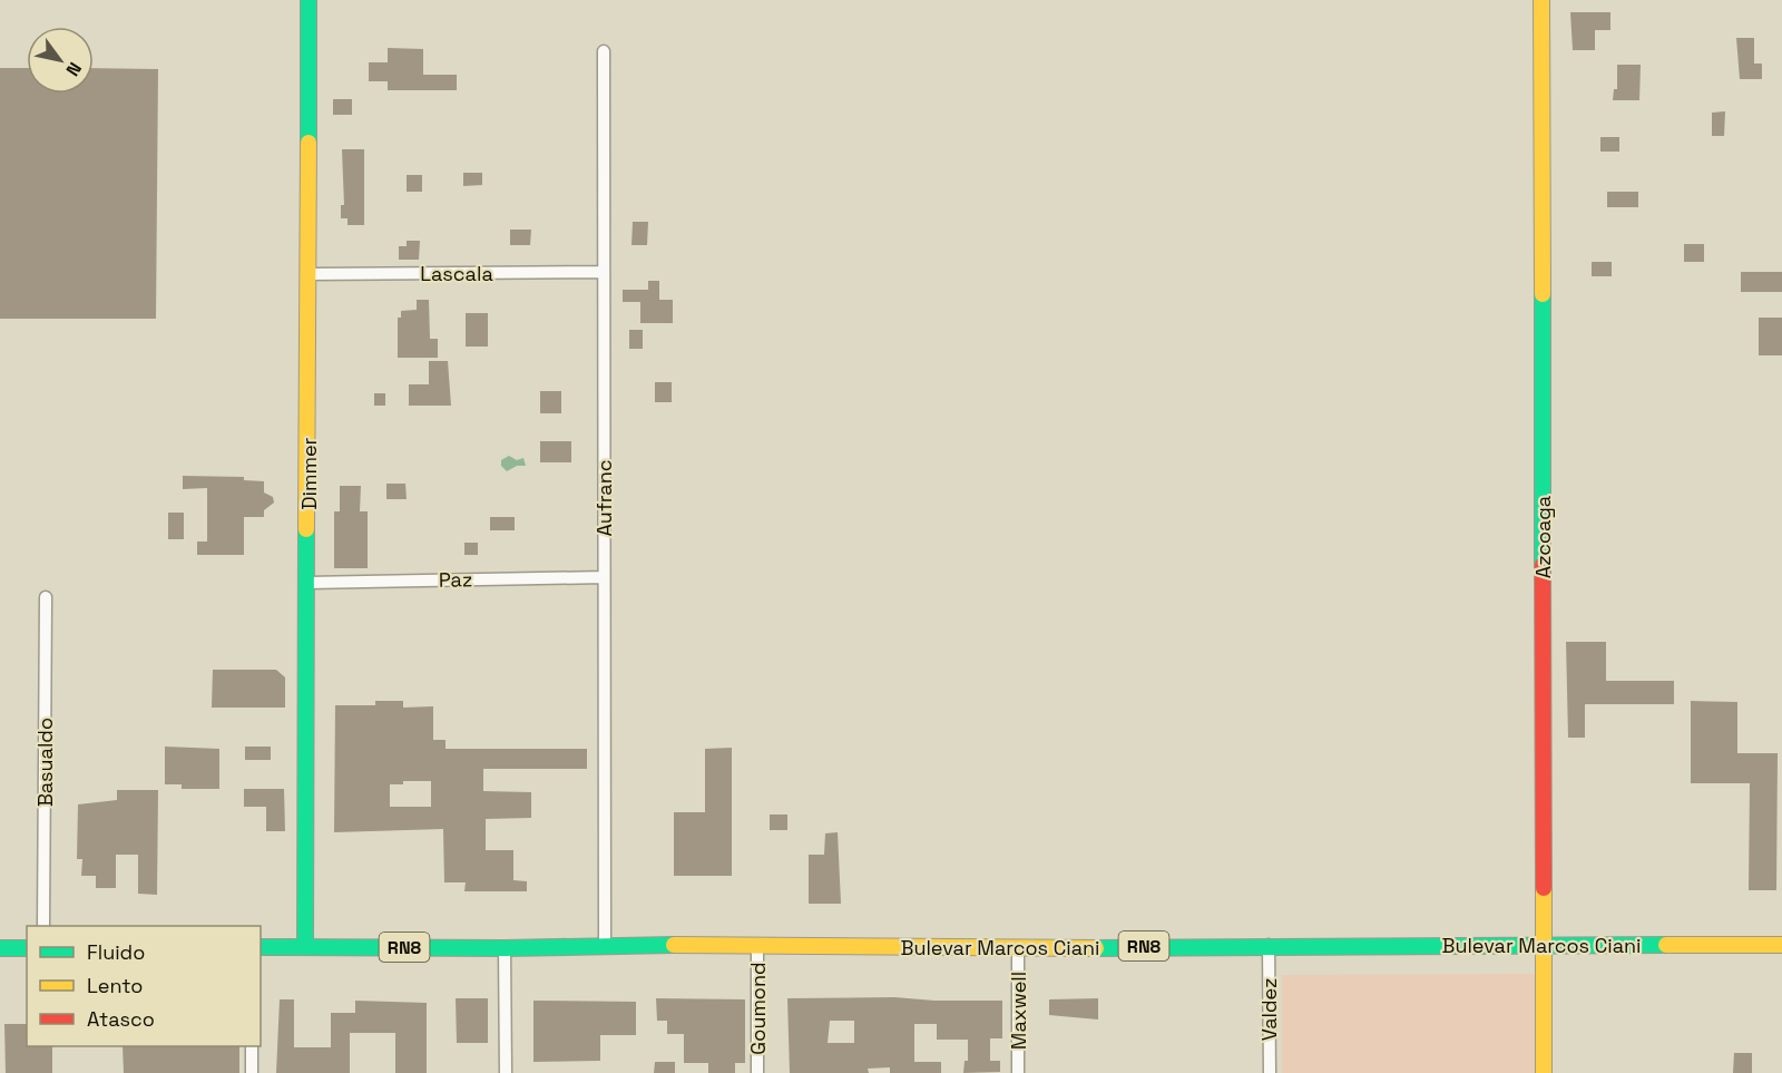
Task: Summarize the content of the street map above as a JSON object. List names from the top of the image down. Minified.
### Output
{"streets":{"main road":["Dimmer","Azcoaga","Bulevar Marcos Ciani","RN8"],"street":["Lascala","Aufranc","Paz","Basualdo","Goumond","Valdez","Maxwell"]},"crossings":[["Lascala","Dimmer"],["Lascala","Aufranc"],["Dimmer","Paz"],["Dimmer","Bulevar Marcos Ciani"],["Aufranc","Paz"],["Aufranc","Bulevar Marcos Ciani"],["Azcoaga","Bulevar Marcos Ciani"],["Bulevar Marcos Ciani","Goumond"],["Bulevar Marcos Ciani","Valdez"],["Bulevar Marcos Ciani","Maxwell"]],"legend":["Fluido","Lento","Atasco"],"north":"bottom right"}
